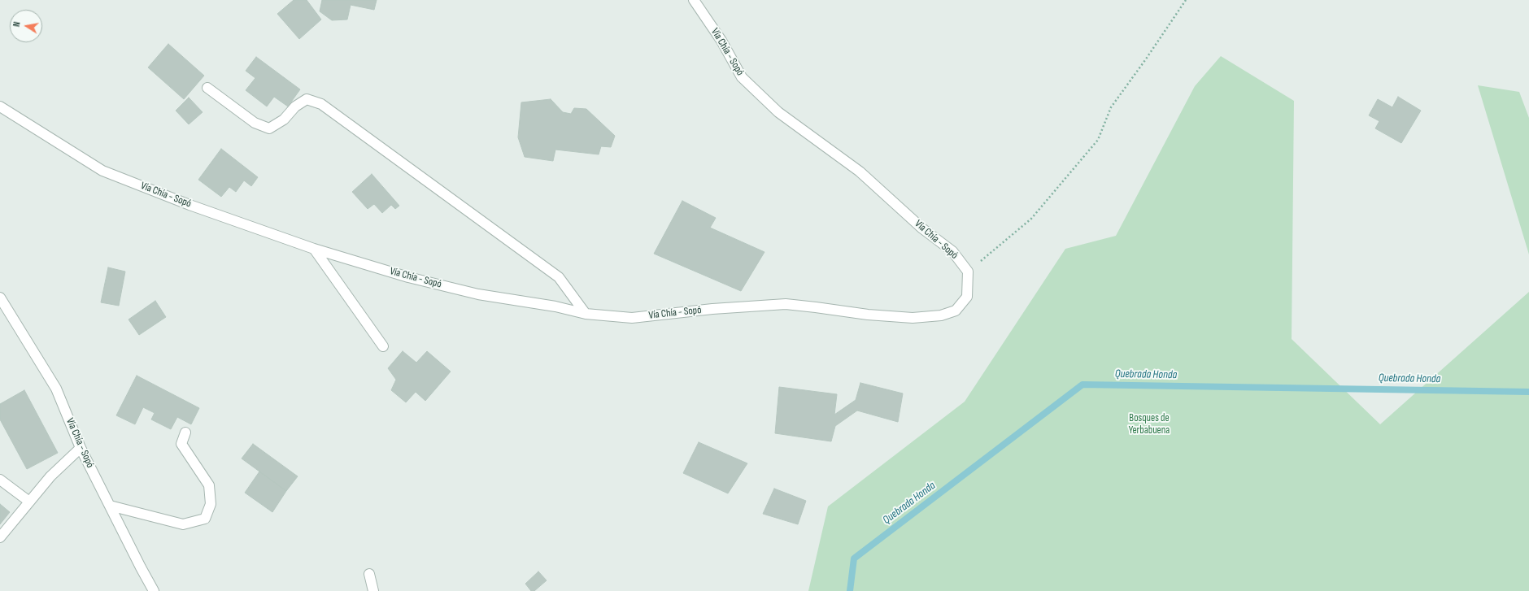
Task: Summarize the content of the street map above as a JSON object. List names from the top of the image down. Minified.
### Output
{"streets":{"street":["Vía Chía - Sopó"]},"water":["Quebrada Honda"],"parks":["Bosques de Yerbabuena"],"north":"left"}
